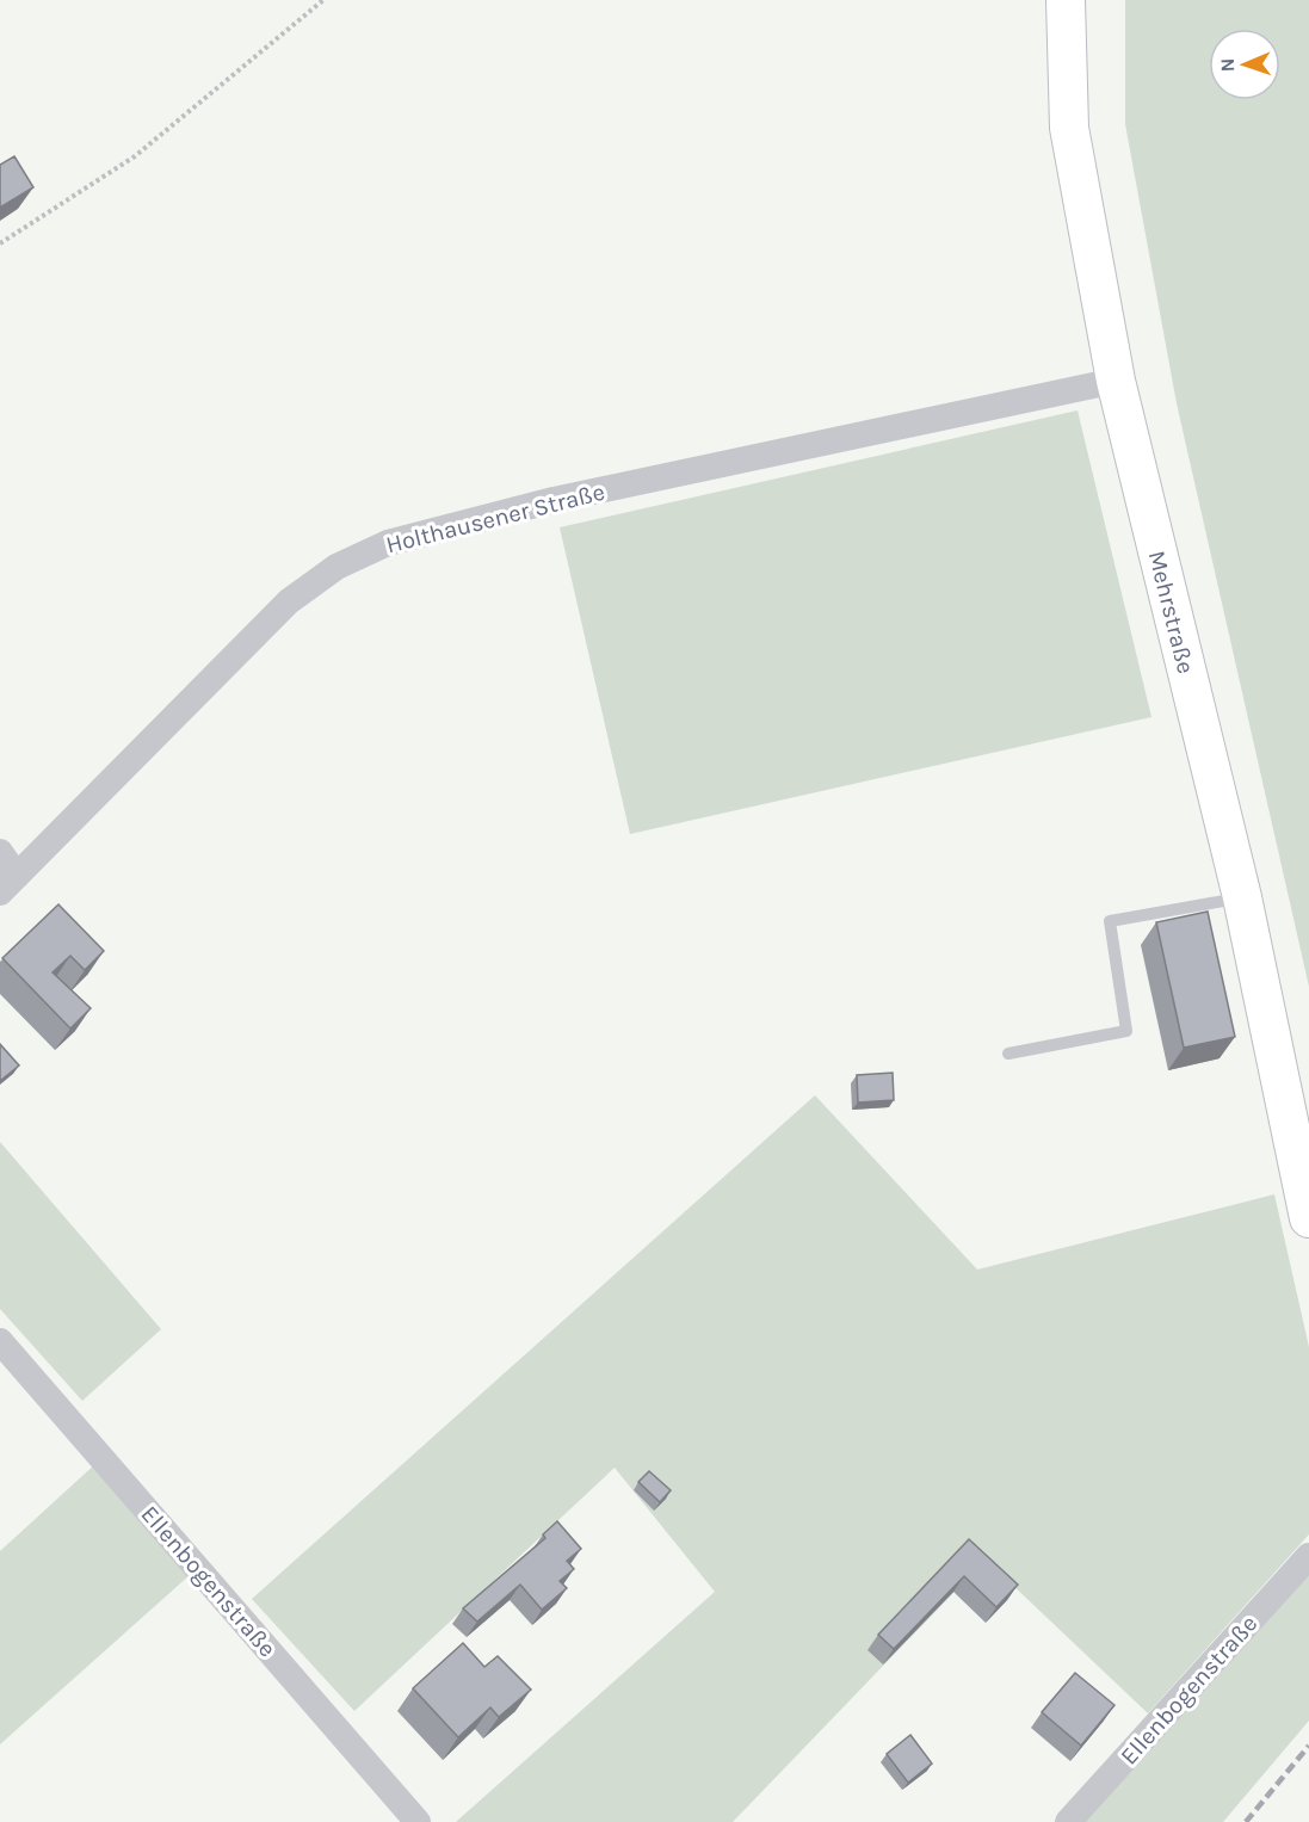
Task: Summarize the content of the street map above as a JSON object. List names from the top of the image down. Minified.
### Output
{"streets":{"street":["Holthausener Straße","Mehrstraße","Ellenbogenstraße"]},"crossings":[["Holthausener Straße","Mehrstraße"]],"north":"left"}
